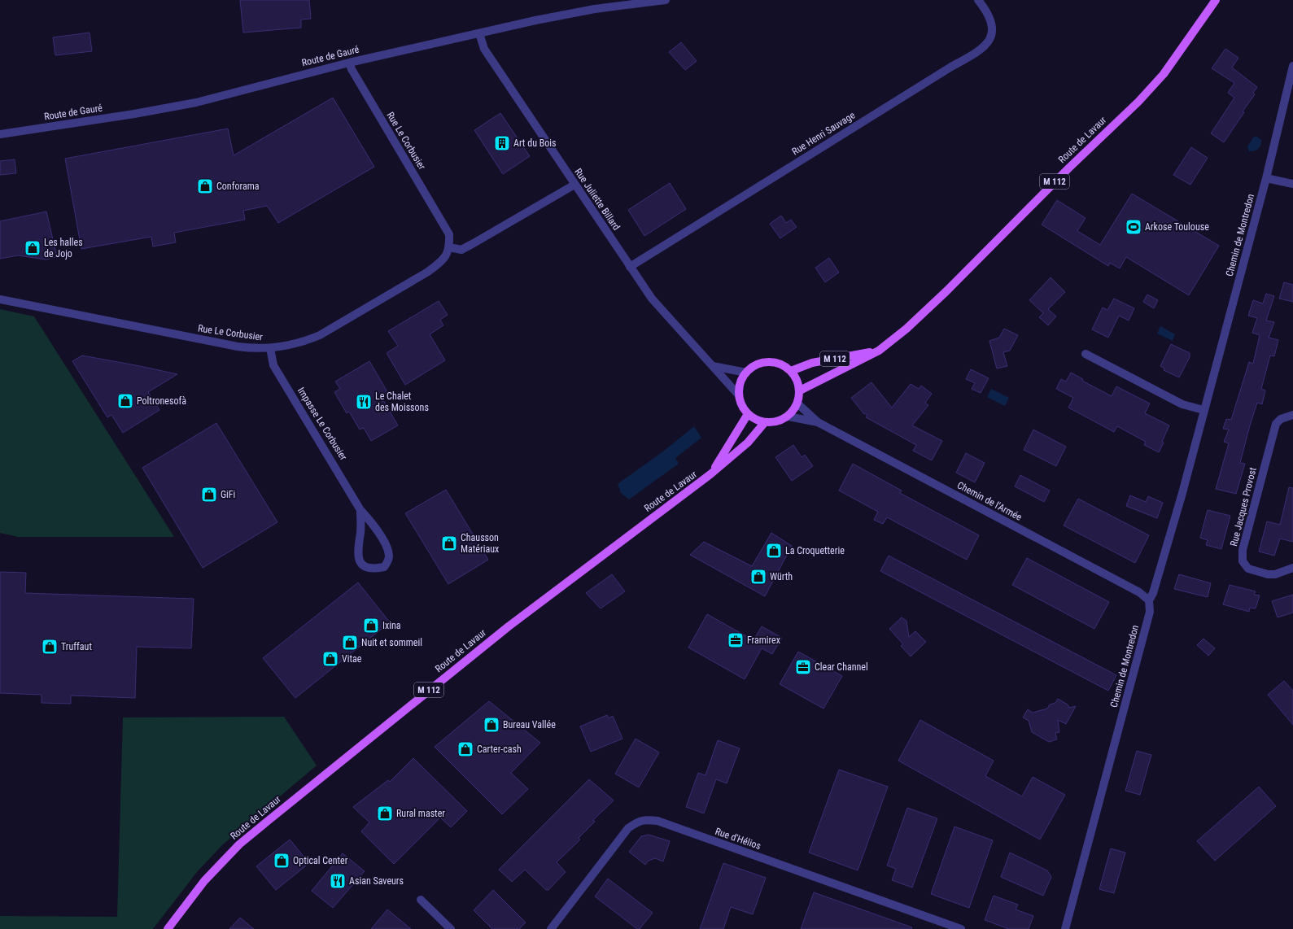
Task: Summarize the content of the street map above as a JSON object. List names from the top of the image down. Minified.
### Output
{"streets":{"main road":["Route de Lavaur","M 112"],"street":["Route de Gauré","Rue Henri Sauvage","Rue Le Corbusier","Rue Juliette Billard","Chemin de Montredon","Impasse Le Corbusier","Chemin de l'Armée","Rue Jacques Provost","Rue d'Hélios"]},"crossings":[["Route de Gauré","Rue Le Corbusier"],["Route de Gauré","Rue Juliette Billard"],["Rue Henri Sauvage","Rue Juliette Billard"],["Route de Lavaur","Rue Juliette Billard"],["Route de Lavaur","Chemin de l'Armée"],["Rue Le Corbusier","Impasse Le Corbusier"],["Rue Juliette Billard","Chemin de l'Armée"],["Chemin de Montredon","Chemin de l'Armée"]],"places":{"building":["Art du Bois"],"shop":["Conforama","Les halles de Jojo","Poltronesofà","GiFi","Chausson Matériaux","La Croquetterie","Würth","Ixina","Nuit et sommeil","Truffaut","Vitae","Bureau Vallée","Carter-cash","Rural master","Optical Center"],"sports":["Arkose Toulouse"],"restaurant":["Le Chalet des Moissons","Asian Saveurs"],"office":["Framirex","Clear Channel"]}}
